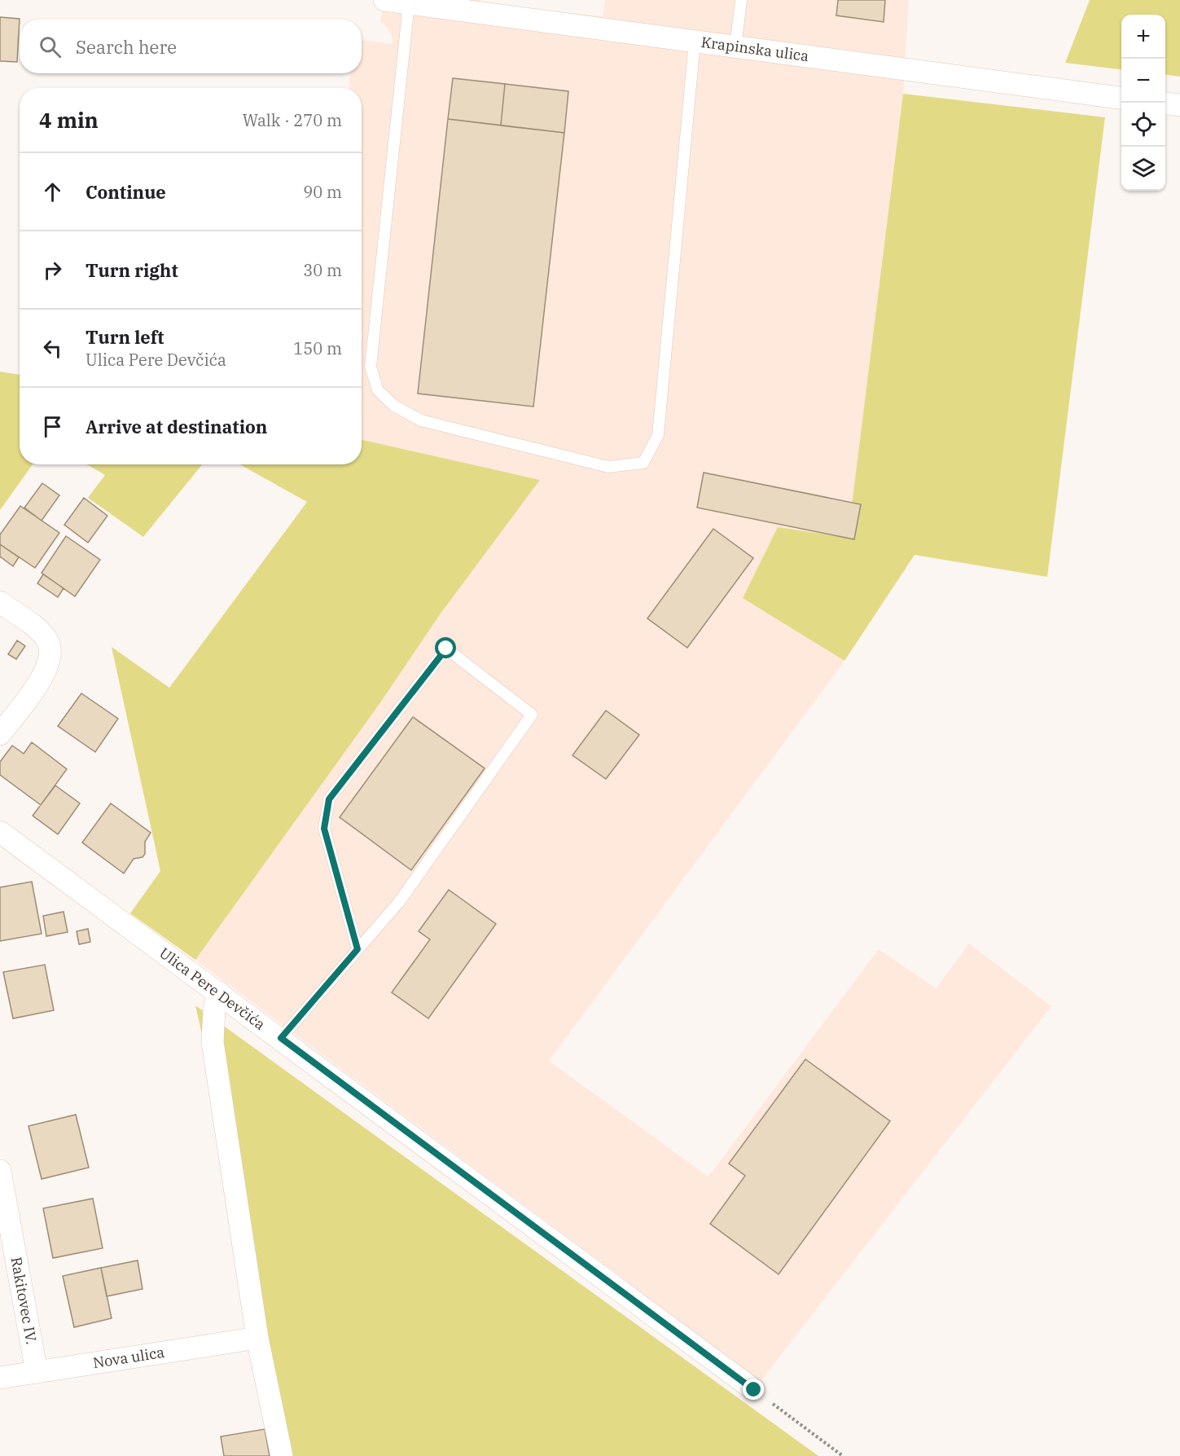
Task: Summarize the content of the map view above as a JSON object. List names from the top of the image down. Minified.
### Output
{"streets":{"street":["Krapinska ulica","Ulica Pere Devčića","Rakitovec IV.","Nova ulica"]},"crossings":[["Rakitovec IV.","Nova ulica"]],"page":{"map_buttons":["+","−"],"search":"Search here","heading":["4 min","Walk · 270 m"],"list":[["Continue","90 m"],["Turn right","30 m"],["Turn left","Ulica Pere Devčića","150 m"],"Arrive at destination"]}}
